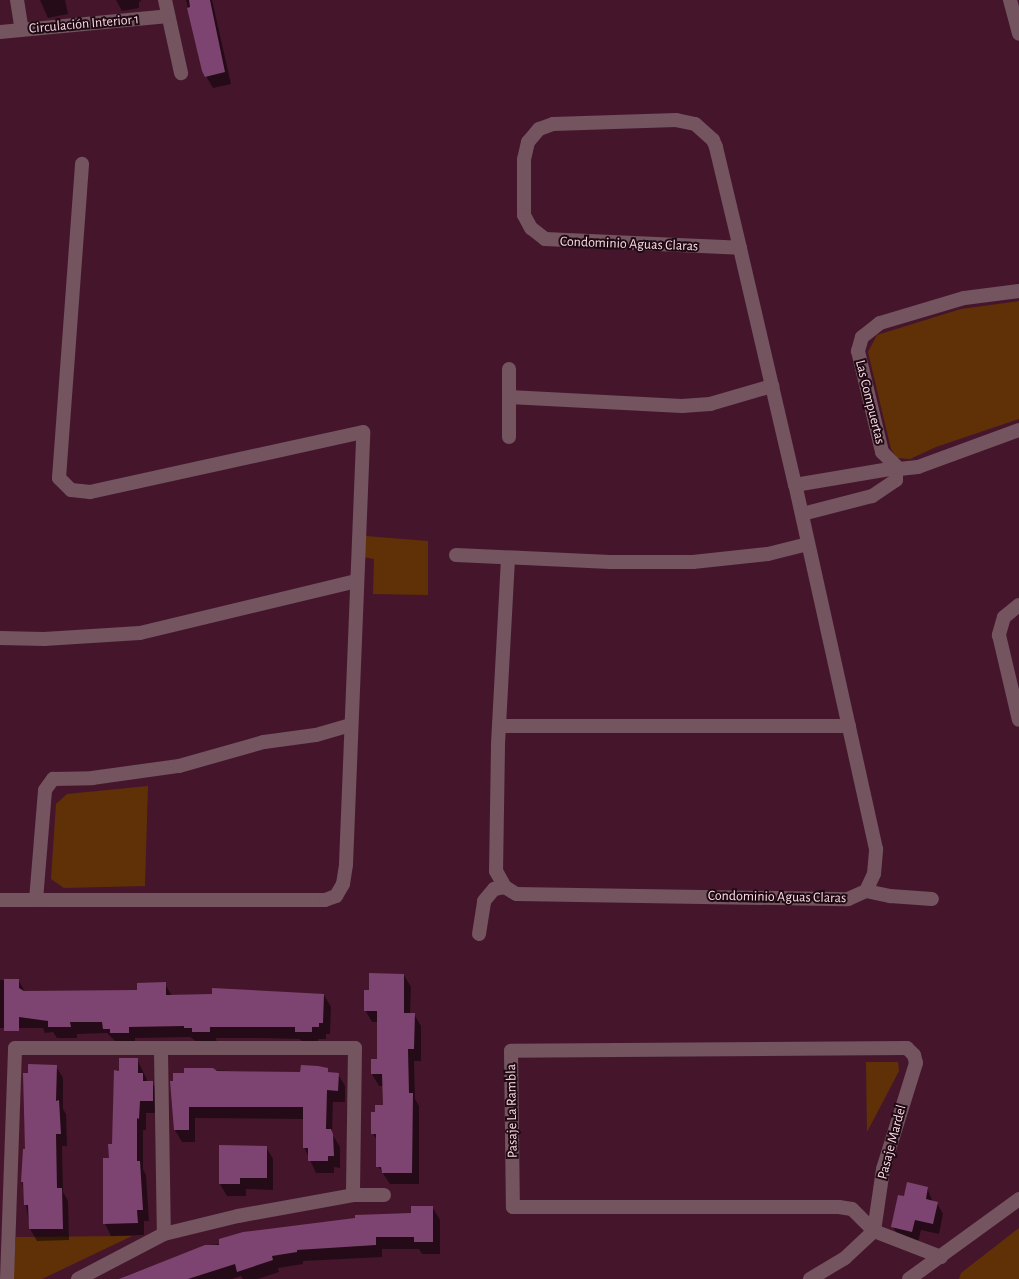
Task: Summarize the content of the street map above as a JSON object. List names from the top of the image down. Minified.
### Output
{"streets":{"street":["Circulación Interior 1","Condominio Aguas Claras","Las Compuertas","Pasaje La Rambla","Pasaje Mardel"]},"crossings":[["Pasaje La Rambla","Pasaje Mardel"]]}
